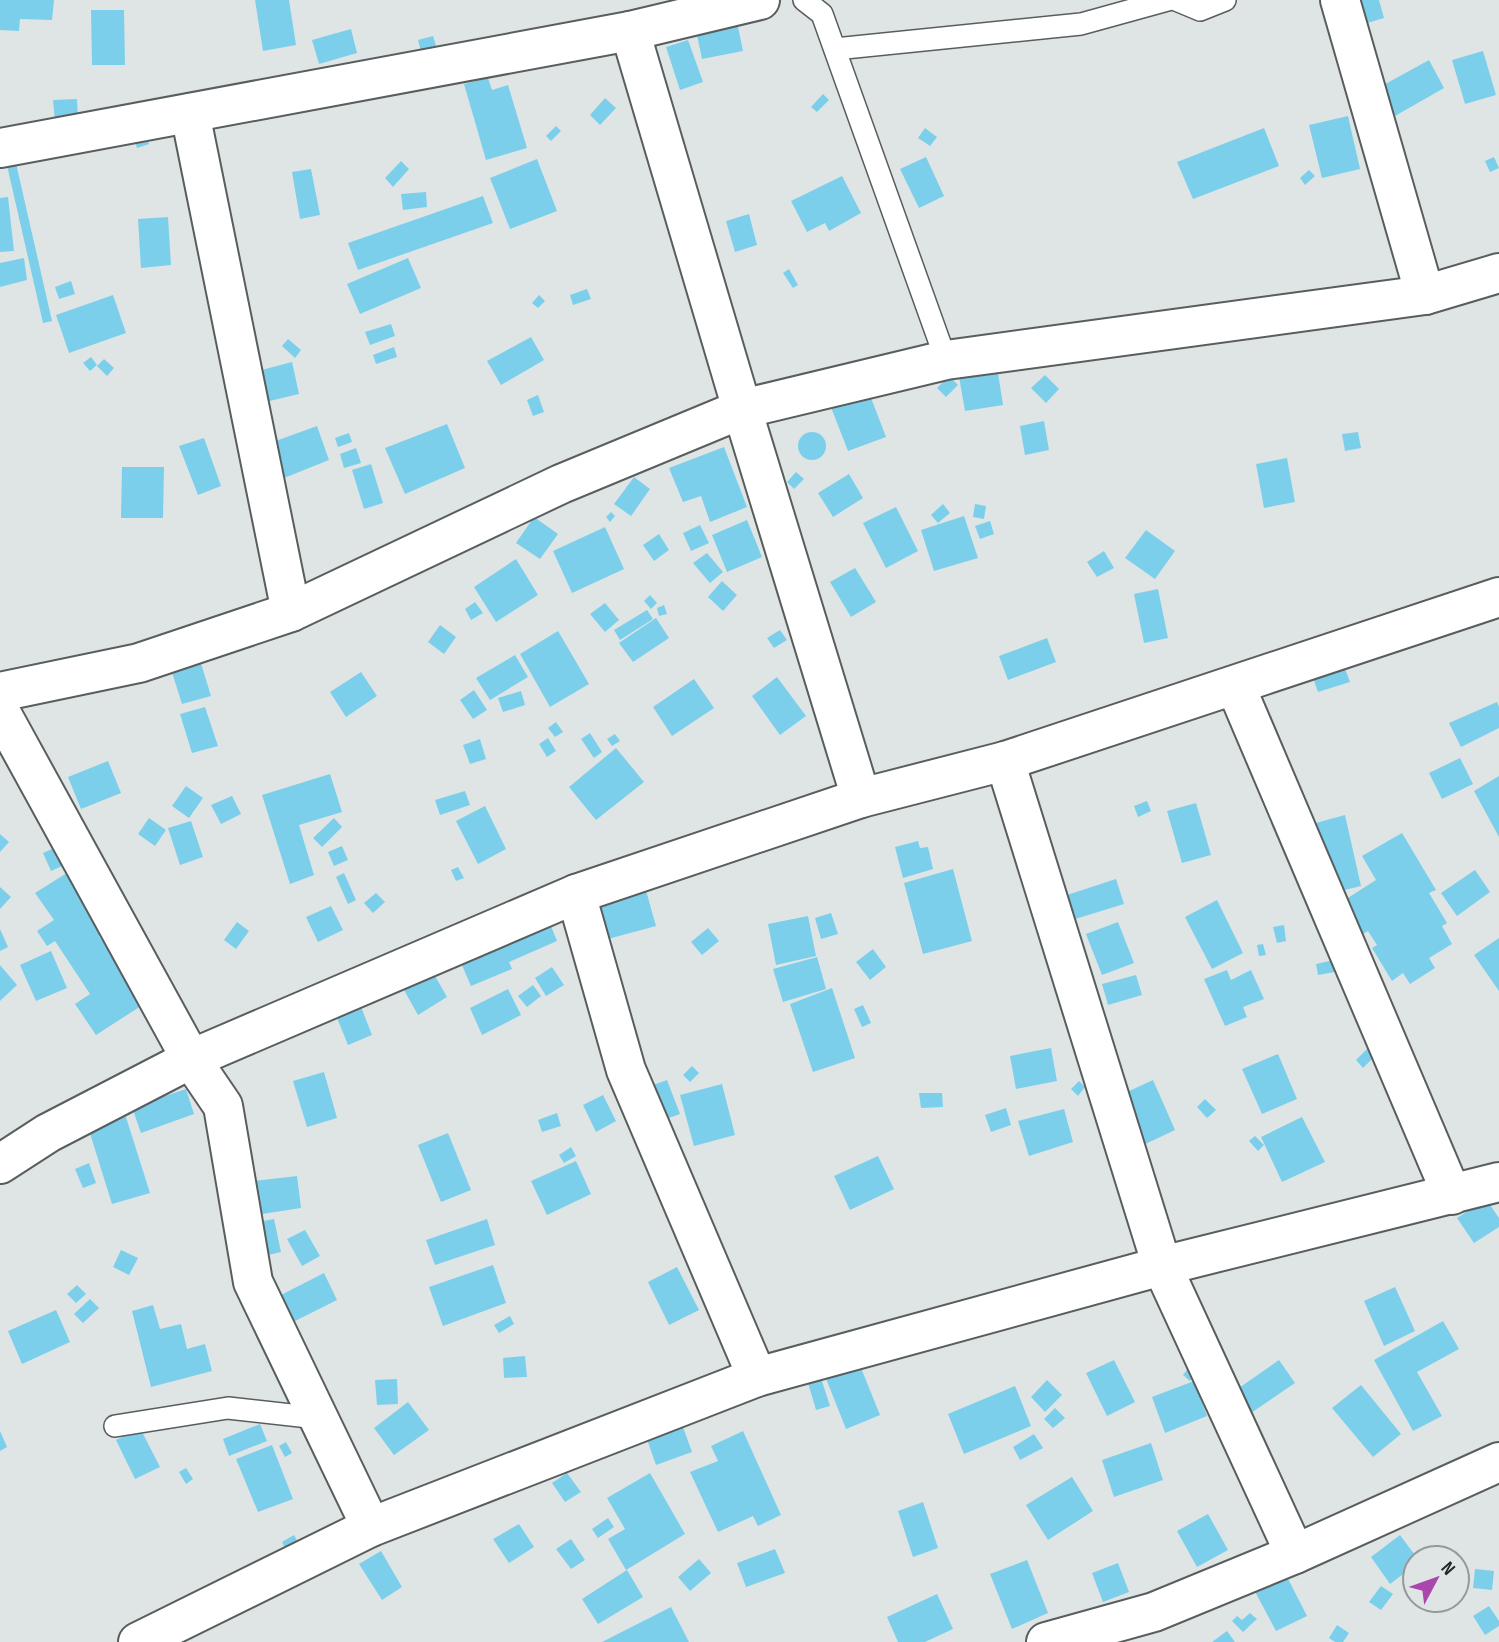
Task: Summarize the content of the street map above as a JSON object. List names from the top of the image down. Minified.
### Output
{"north":"top right"}
